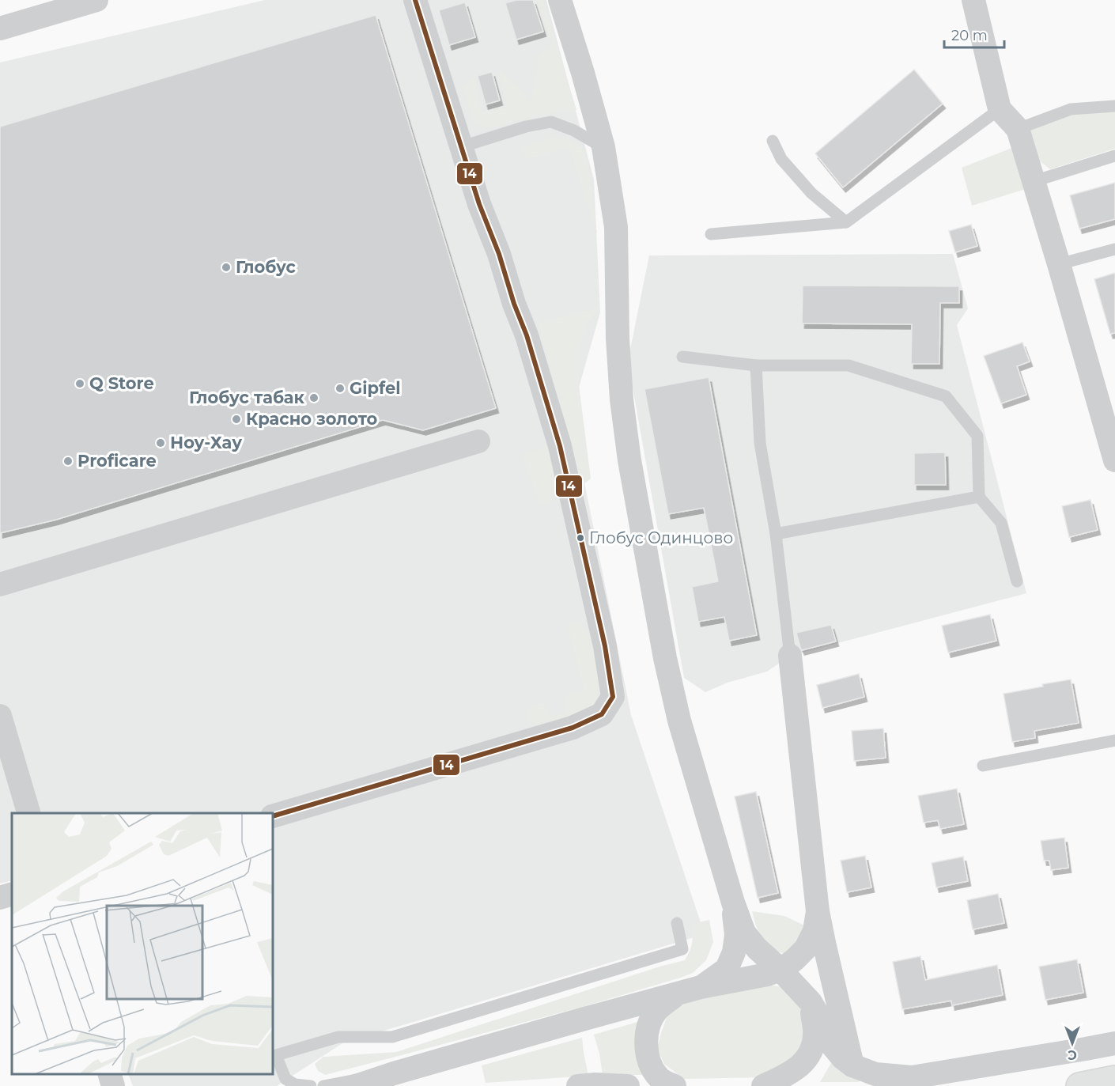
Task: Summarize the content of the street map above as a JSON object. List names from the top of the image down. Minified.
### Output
{"places":["Глобус","Q Store","Gipfel","Глобус табак","Красно золото","Ноу-Хау","Proficare","Глобус Одинцово"],"lines":["transit line 14"],"scale_bar":"20 m","north":"bottom"}
